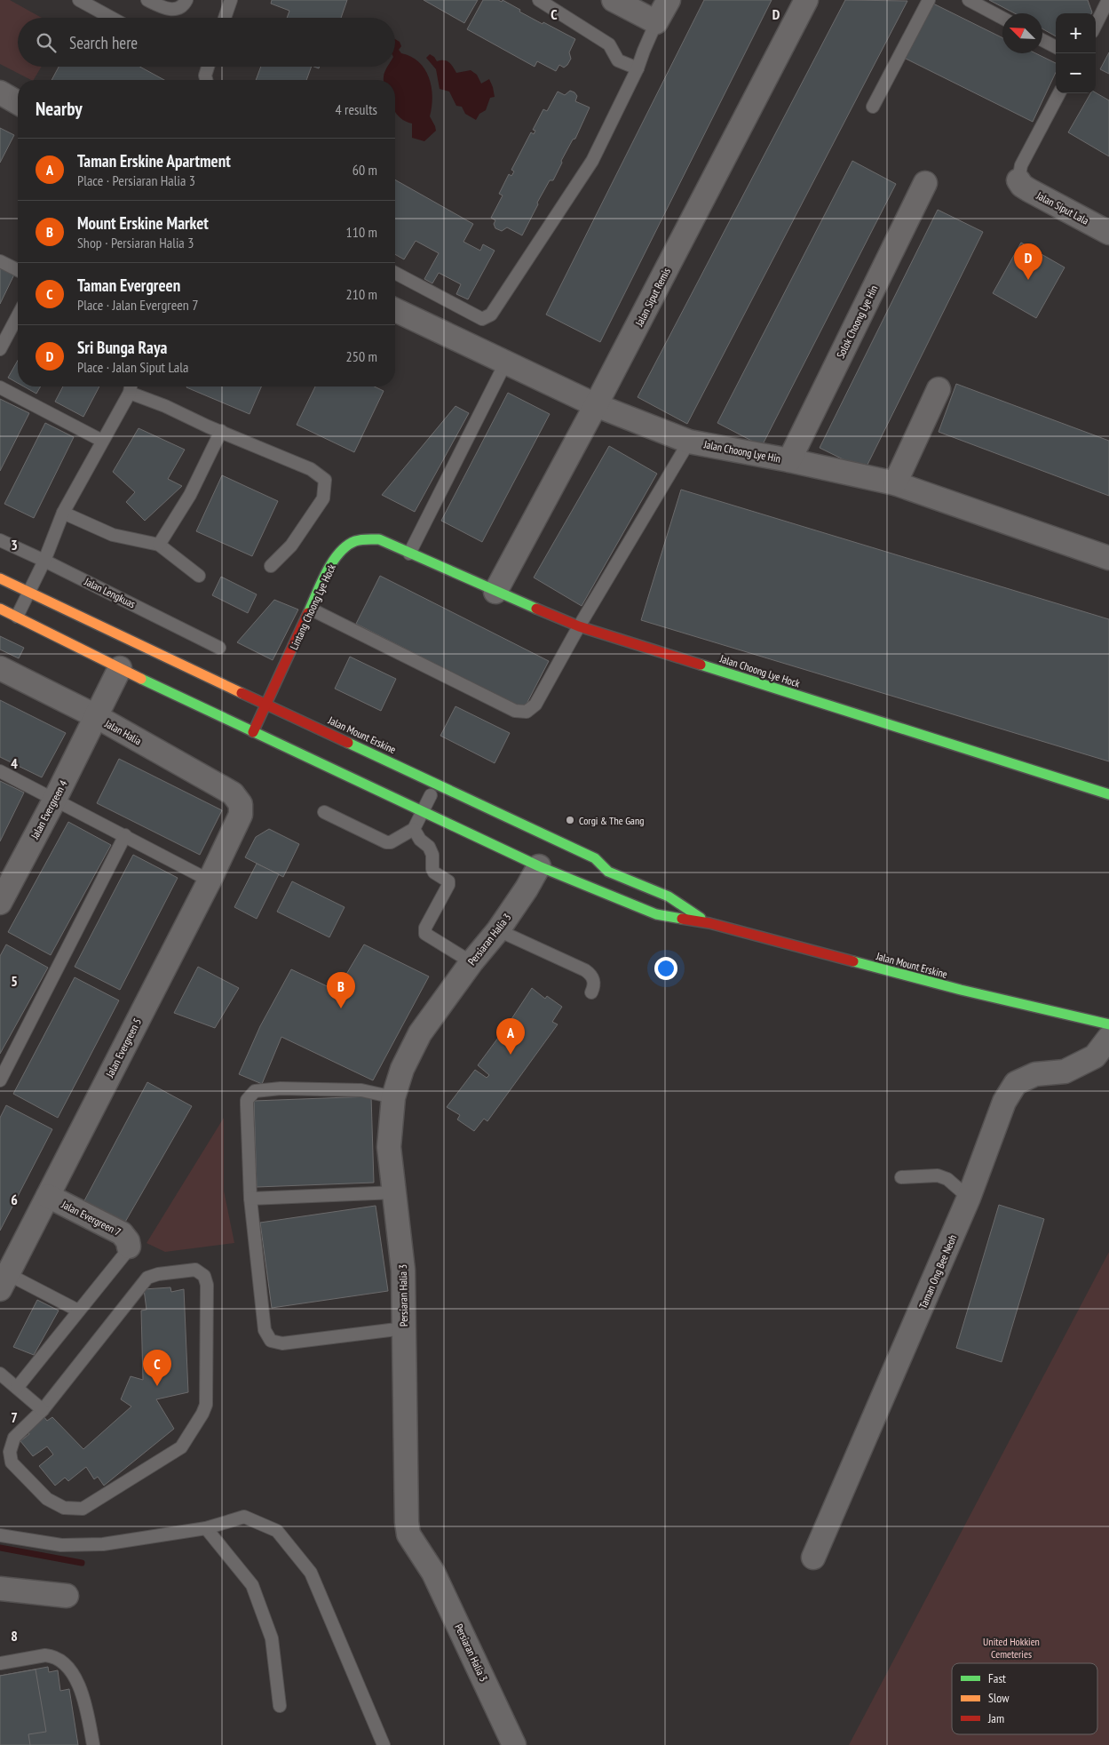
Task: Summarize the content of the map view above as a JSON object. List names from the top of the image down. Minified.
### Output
{"streets":{"main road":["Lintang Choong Lye Hock","Jalan Choong Lye Hock","Jalan Mount Erskine"],"street":["Jalan Siput Lala","Jalan Siput Remis","Solok Choong Lye Hin","Jalan Choong Lye Hin","Jalan Halia","Jalan Evergreen 4","Persiaran Halia 3","Jalan Evergreen 5","Jalan Evergreen 7","Taman Ong Bee Neoh"],"lane":["Jalan Lengkuas"]},"crossings":[["Jalan Siput Remis","Jalan Choong Lye Hin"],["Jalan Siput Remis","Jalan Choong Lye Hock"],["Solok Choong Lye Hin","Jalan Choong Lye Hin"],["Lintang Choong Lye Hock","Jalan Choong Lye Hock"],["Lintang Choong Lye Hock","Jalan Mount Erskine"],["Jalan Halia","Jalan Evergreen 4"],["Jalan Halia","Jalan Evergreen 5"],["Jalan Mount Erskine","Persiaran Halia 3"],["Jalan Evergreen 5","Jalan Evergreen 7"]],"parks":["United Hokkien Cemeteries"],"places":["Corgi & The Gang"],"legend":["Fast","Slow","Jam"],"north":"top left","page":{"map_buttons":["+","−"],"search":"Search here","heading":["Nearby","4 results"],"list":[{"mark":"A","name":"Taman Erskine Apartment","note":"Place · Persiaran Halia 3","value":"60 m"},{"mark":"B","name":"Mount Erskine Market","note":"Shop · Persiaran Halia 3","value":"110 m"},{"mark":"C","name":"Taman Evergreen","note":"Place · Jalan Evergreen 7","value":"210 m"},{"mark":"D","name":"Sri Bunga Raya","note":"Place · Jalan Siput Lala","value":"250 m"}],"pins":["D","B","A","C"]},"grid":{"columns":["C","D"],"rows":["3","4","5","6","7","8"]}}
